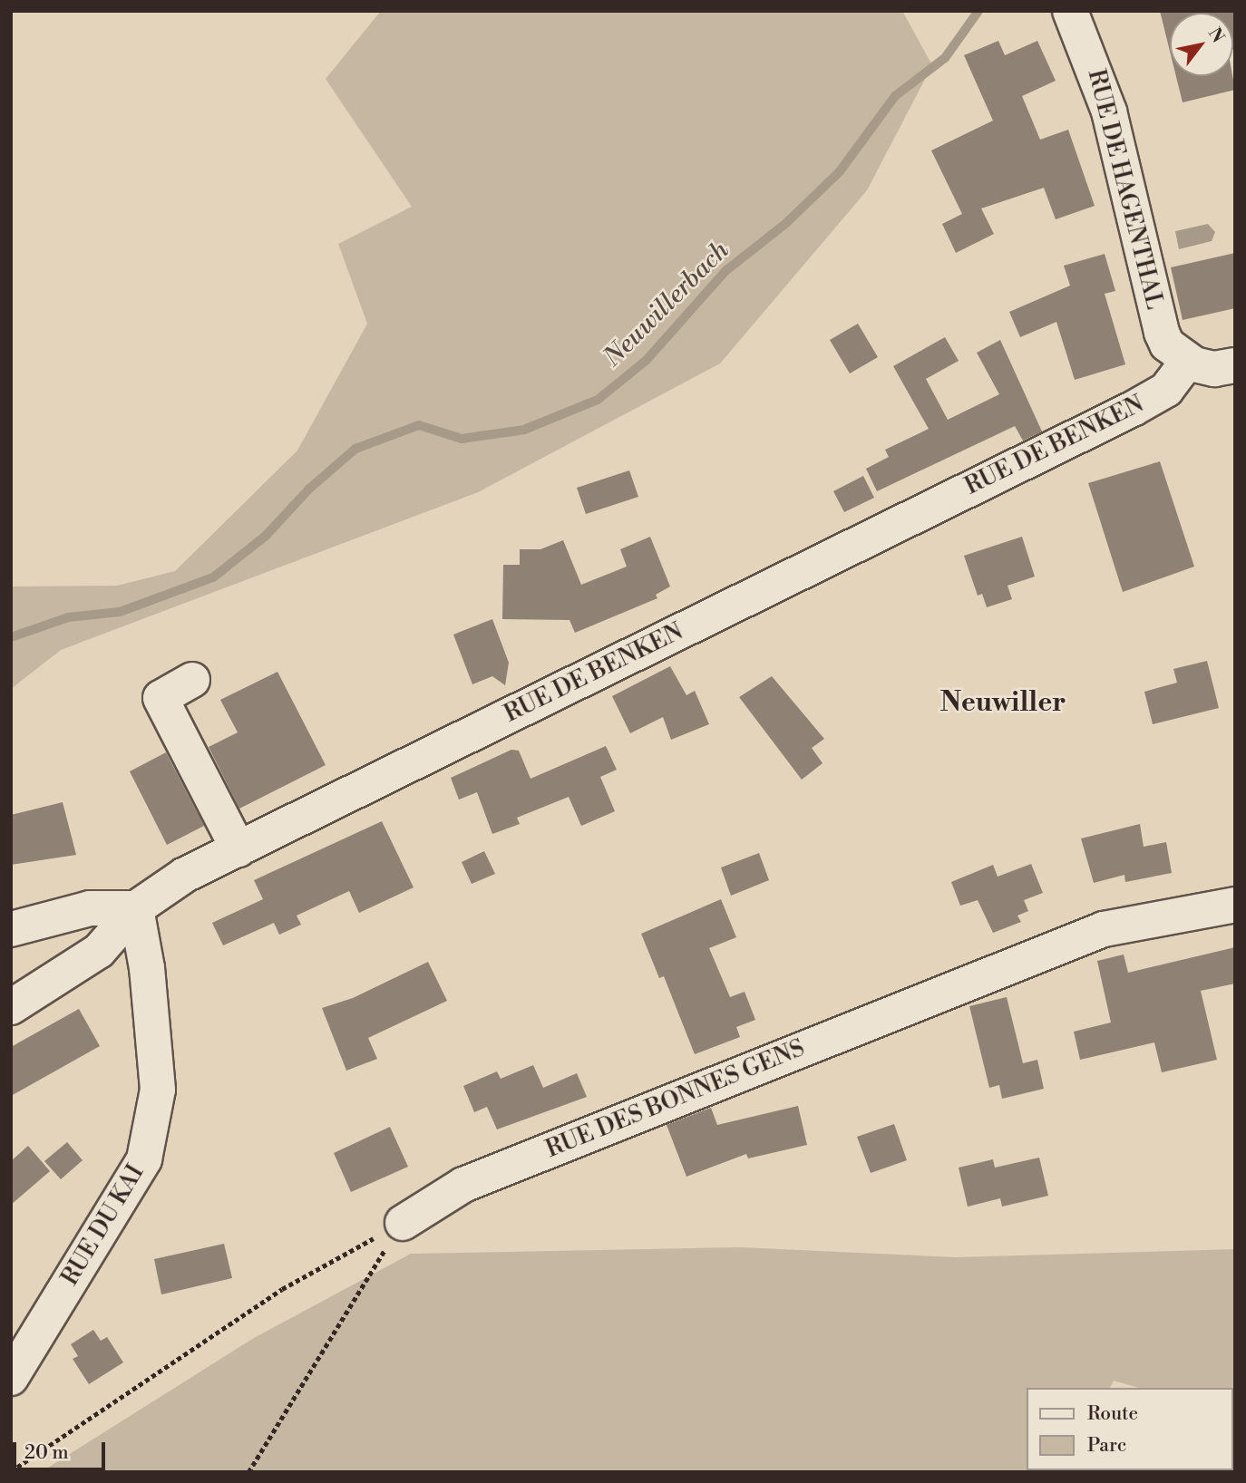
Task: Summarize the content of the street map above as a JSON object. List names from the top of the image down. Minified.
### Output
{"streets":{"street":["RUE DE HAGENTHAL","RUE DE BENKEN","RUE DES BONNES GENS","RUE DU KAI"]},"crossings":[["RUE DE HAGENTHAL","RUE DE BENKEN"],["RUE DE BENKEN","RUE DU KAI"]],"districts":["Neuwiller"],"water":["Neuwillerbach"],"legend":["Route","Parc"],"scale_bar":"20 m","north":"top right"}
